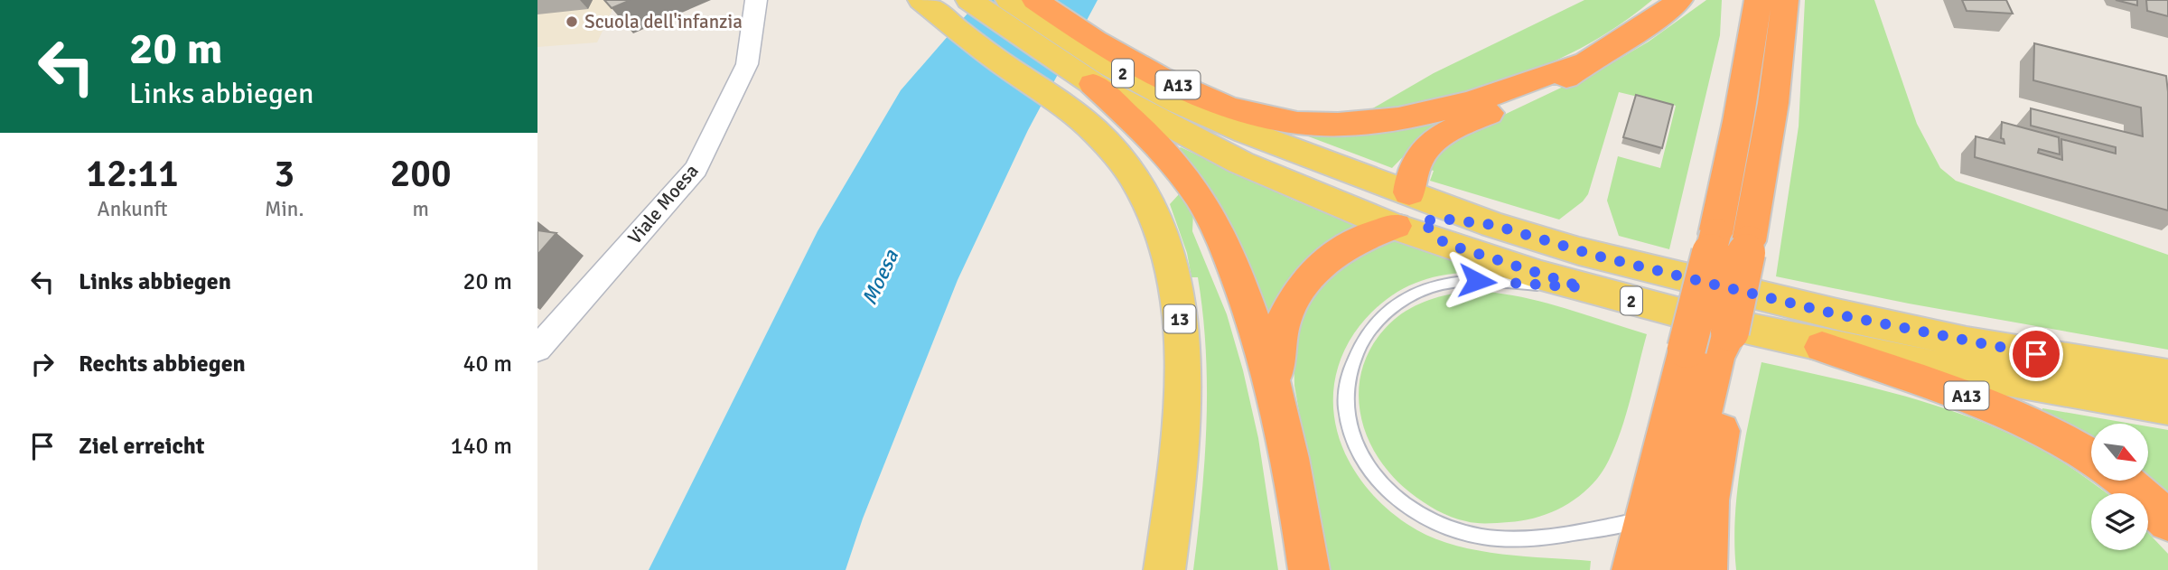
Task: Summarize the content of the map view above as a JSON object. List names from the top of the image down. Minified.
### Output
{"streets":{"highway":["A13"],"main road":["2","13"],"street":["Viale Moesa"]},"crossings":[["2","A13"]],"water":["Moesa"],"places":["Scuola dell'infanzia"],"north":"bottom right","page":{"turn":["20 m","Links abbiegen"],"eta":["12:11","Ankunft","3","Min.","200","m"],"list":[{"name":"Links abbiegen","value":"20 m"},{"name":"Rechts abbiegen","value":"40 m"},{"name":"Ziel erreicht","value":"140 m"}]}}
